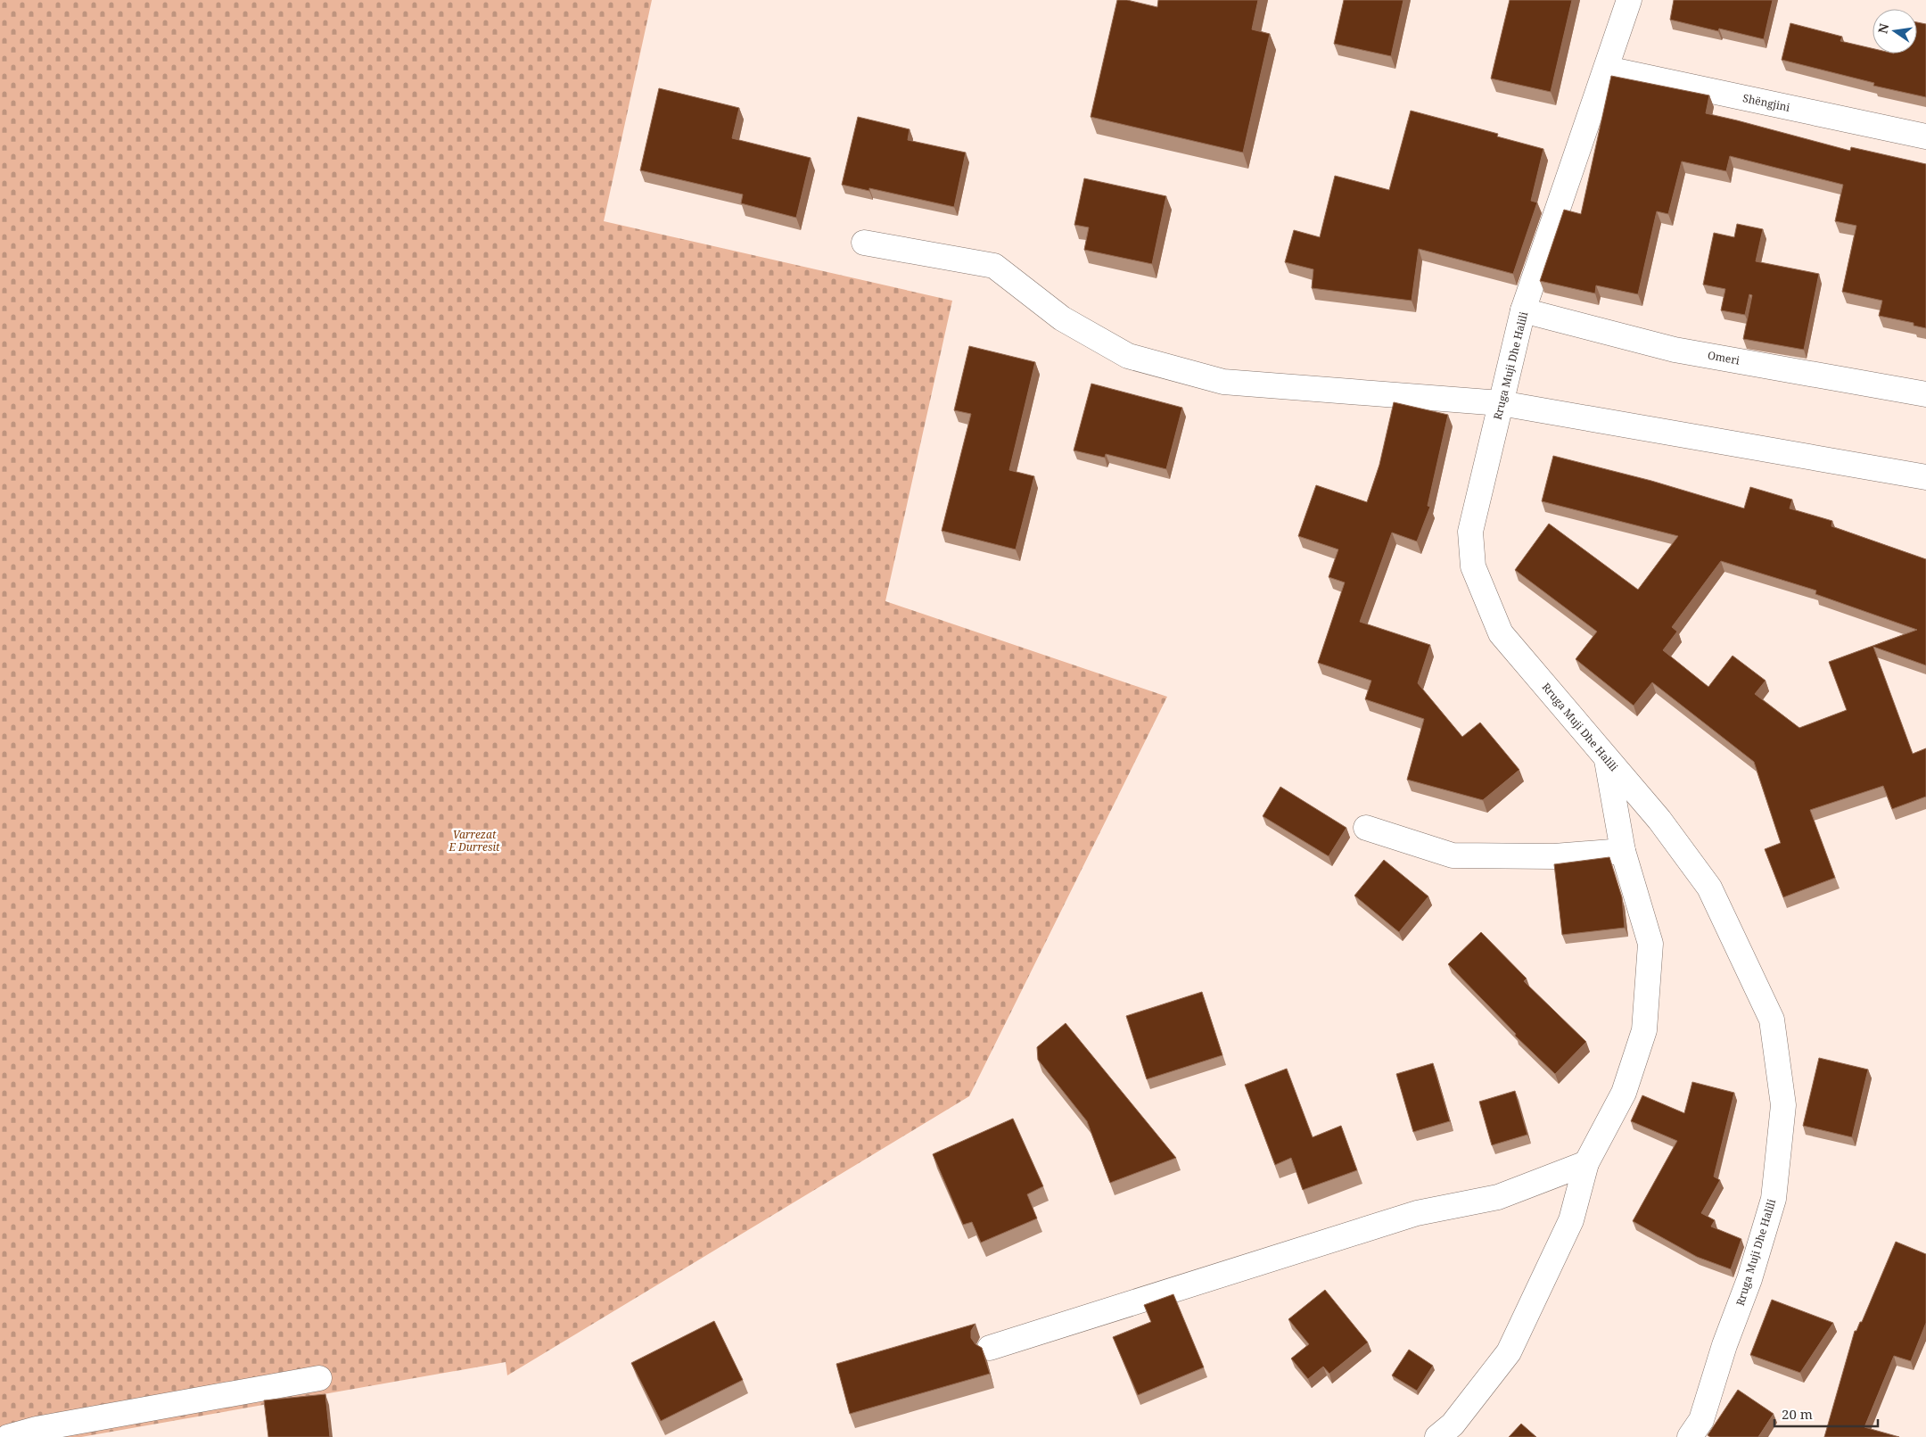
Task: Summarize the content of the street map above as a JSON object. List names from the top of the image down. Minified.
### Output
{"streets":{"street":["Shëngjini","Omeri","Rruga Muji Dhe Halili"]},"crossings":[["Shëngjini","Rruga Muji Dhe Halili"],["Omeri","Rruga Muji Dhe Halili"]],"parks":["Varrezat E Durresit"],"scale_bar":"20 m","north":"left"}
